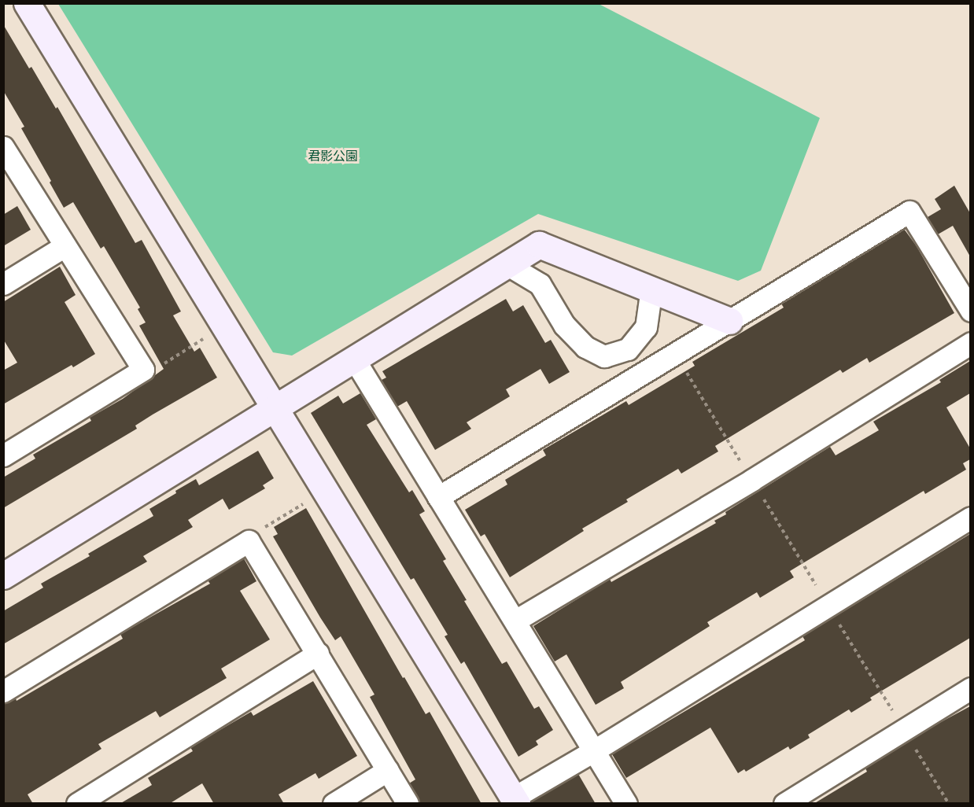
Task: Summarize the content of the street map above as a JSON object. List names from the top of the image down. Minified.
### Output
{"parks":["君影公園"]}
